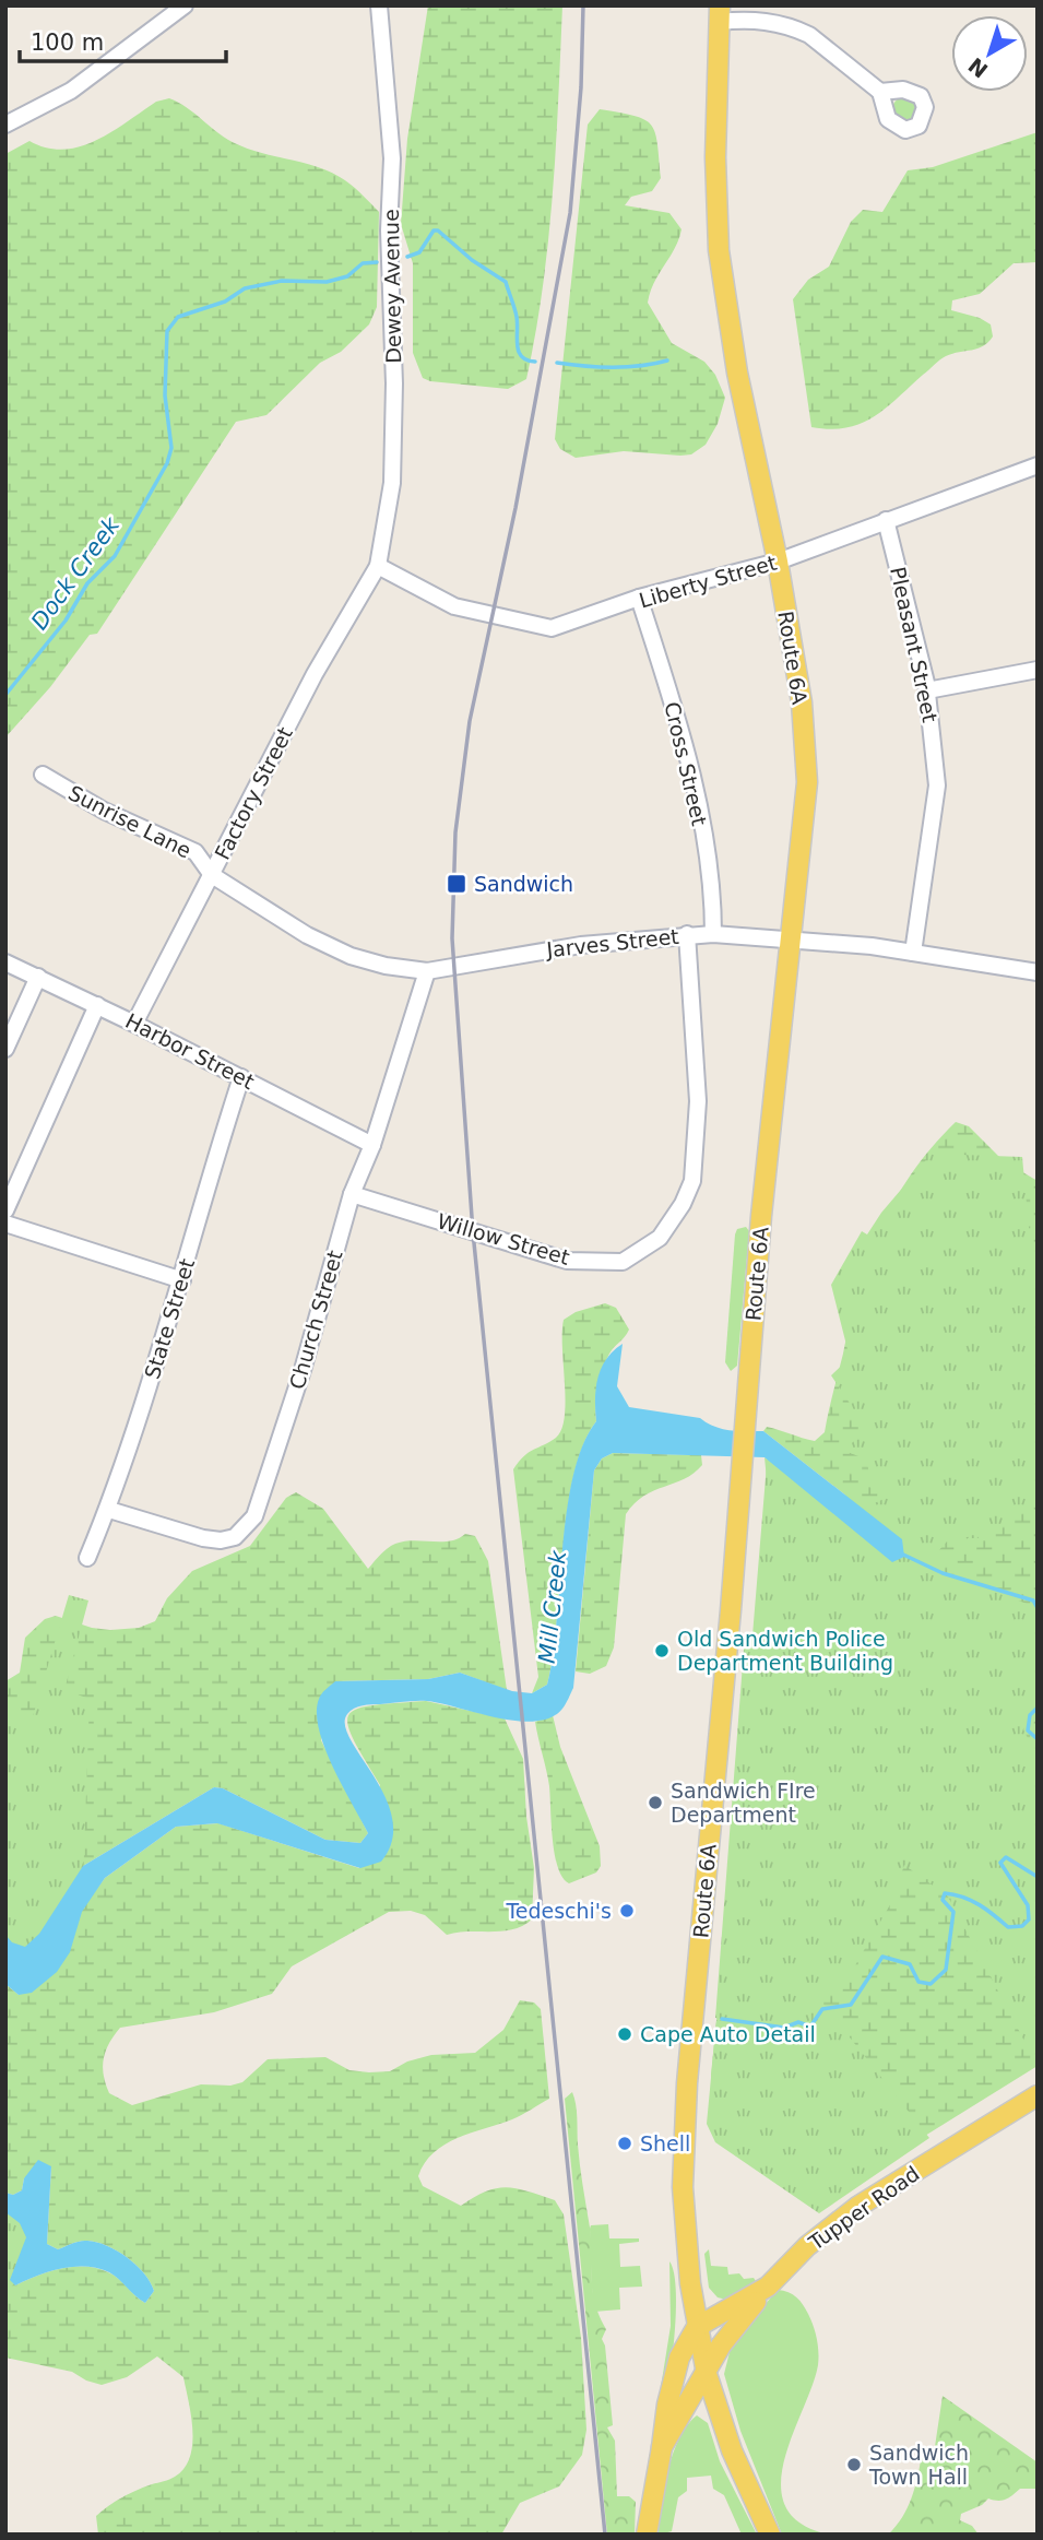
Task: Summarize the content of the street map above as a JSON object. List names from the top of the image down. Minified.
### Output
{"streets":{"main road":["Route 6A","Tupper Road"],"street":["Dewey Avenue","Liberty Street","Pleasant Street","Cross Street","Factory Street","Sunrise Lane","Jarves Street","Harbor Street","Willow Street","State Street","Church Street"]},"crossings":[["Dewey Avenue","Liberty Street"],["Dewey Avenue","Factory Street"],["Liberty Street","Pleasant Street"],["Liberty Street","Route 6A"],["Liberty Street","Cross Street"],["Liberty Street","Factory Street"],["Pleasant Street","Jarves Street"],["Route 6A","Jarves Street"],["Route 6A","Tupper Road"],["Cross Street","Jarves Street"],["Factory Street","Sunrise Lane"],["Factory Street","Jarves Street"],["Factory Street","Harbor Street"],["Sunrise Lane","Jarves Street"],["Jarves Street","Willow Street"],["Jarves Street","Church Street"],["Harbor Street","State Street"],["Harbor Street","Church Street"],["Willow Street","Church Street"],["State Street","Church Street"]],"water":["Dock Creek","Mill Creek"],"places":{"transit":["Sandwich"],"other":["Old Sandwich Police Department Building","Sandwich FIre Department","Tedeschi's","Cape Auto Detail","Shell","Sandwich Town Hall"]},"scale_bar":"100 m","north":"bottom left"}
